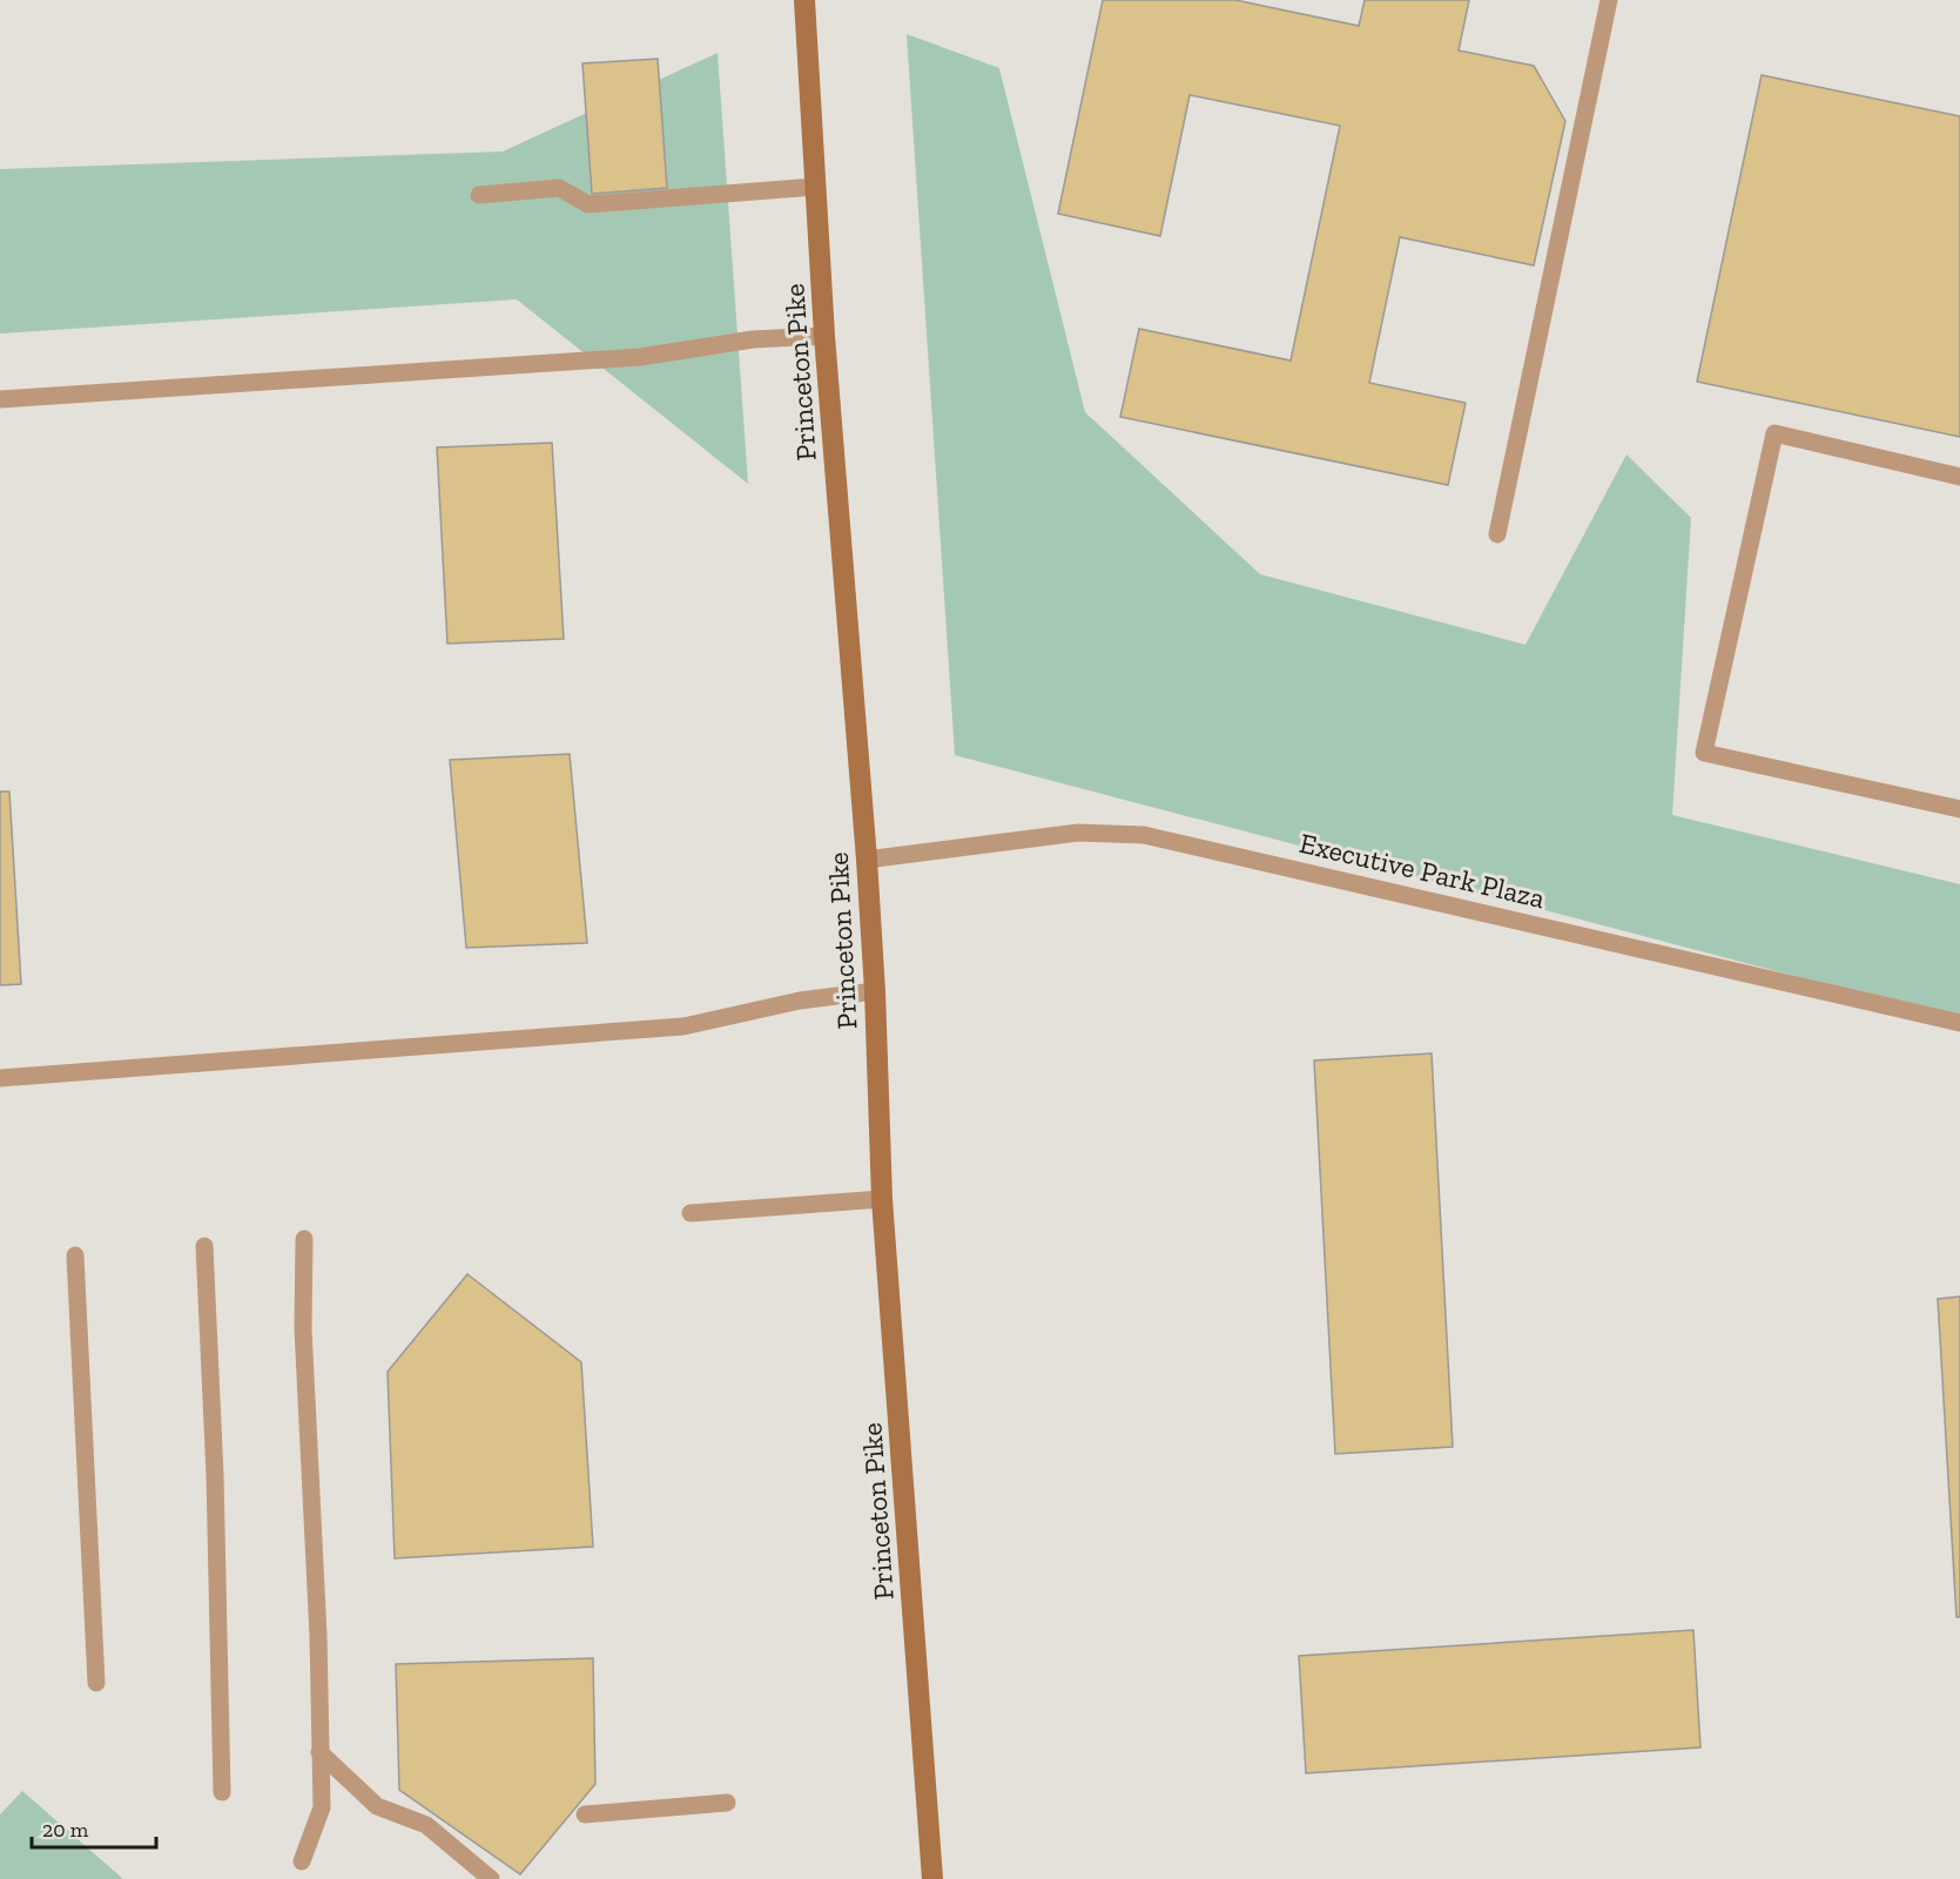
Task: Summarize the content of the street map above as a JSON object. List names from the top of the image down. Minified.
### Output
{"streets":{"main road":["Princeton Pike"],"lane":["Executive Park Plaza"]},"crossings":[["Princeton Pike","Executive Park Plaza"]],"scale_bar":"20 m"}
